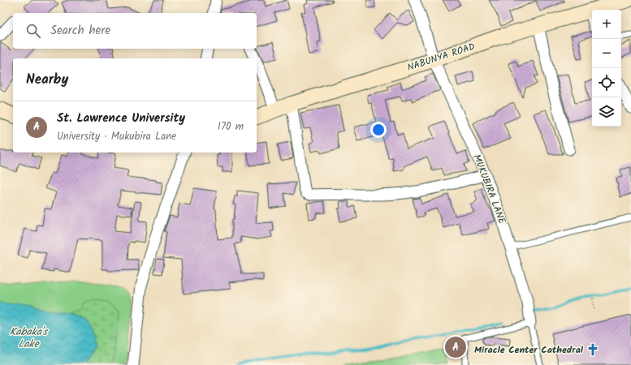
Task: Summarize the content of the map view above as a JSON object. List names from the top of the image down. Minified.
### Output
{"streets":{"main road":["NABUNYA ROAD"],"street":["MUKUBIRA LANE"]},"crossings":[["NABUNYA ROAD","MUKUBIRA LANE"]],"water":["Kabaka's Lake"],"places":{"church":["Miracle Center Cathedral"]},"page":{"map_buttons":["+","−"],"search":"Search here","heading":"Nearby","list":[{"mark":"A","name":"St. Lawrence University","note":"University · Mukubira Lane","value":"170 m"}],"pins":"A"}}
